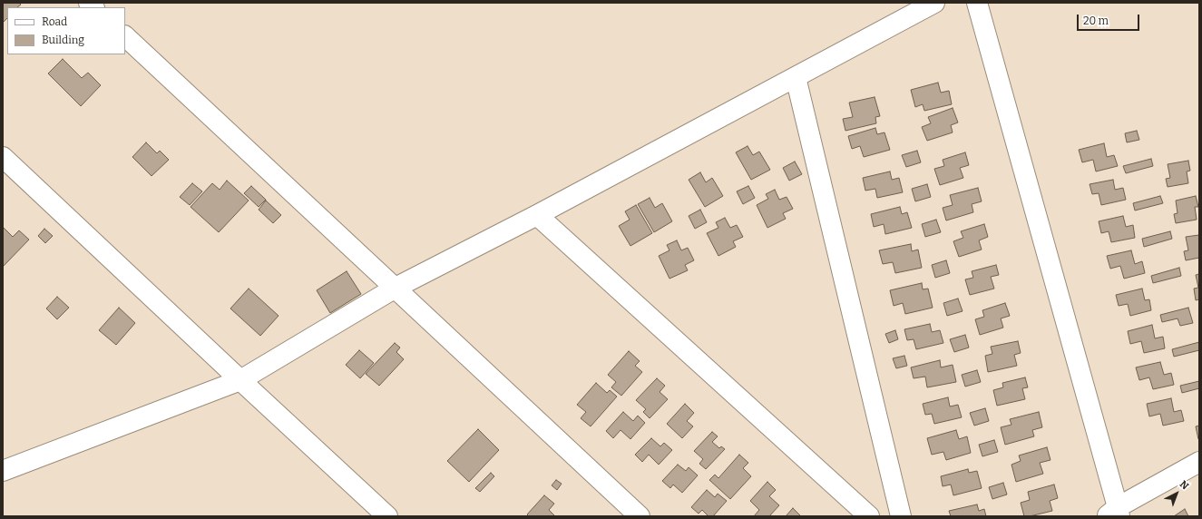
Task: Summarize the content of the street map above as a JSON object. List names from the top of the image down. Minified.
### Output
{"legend":["Road","Building"],"scale_bar":"20 m","north":"top right"}
